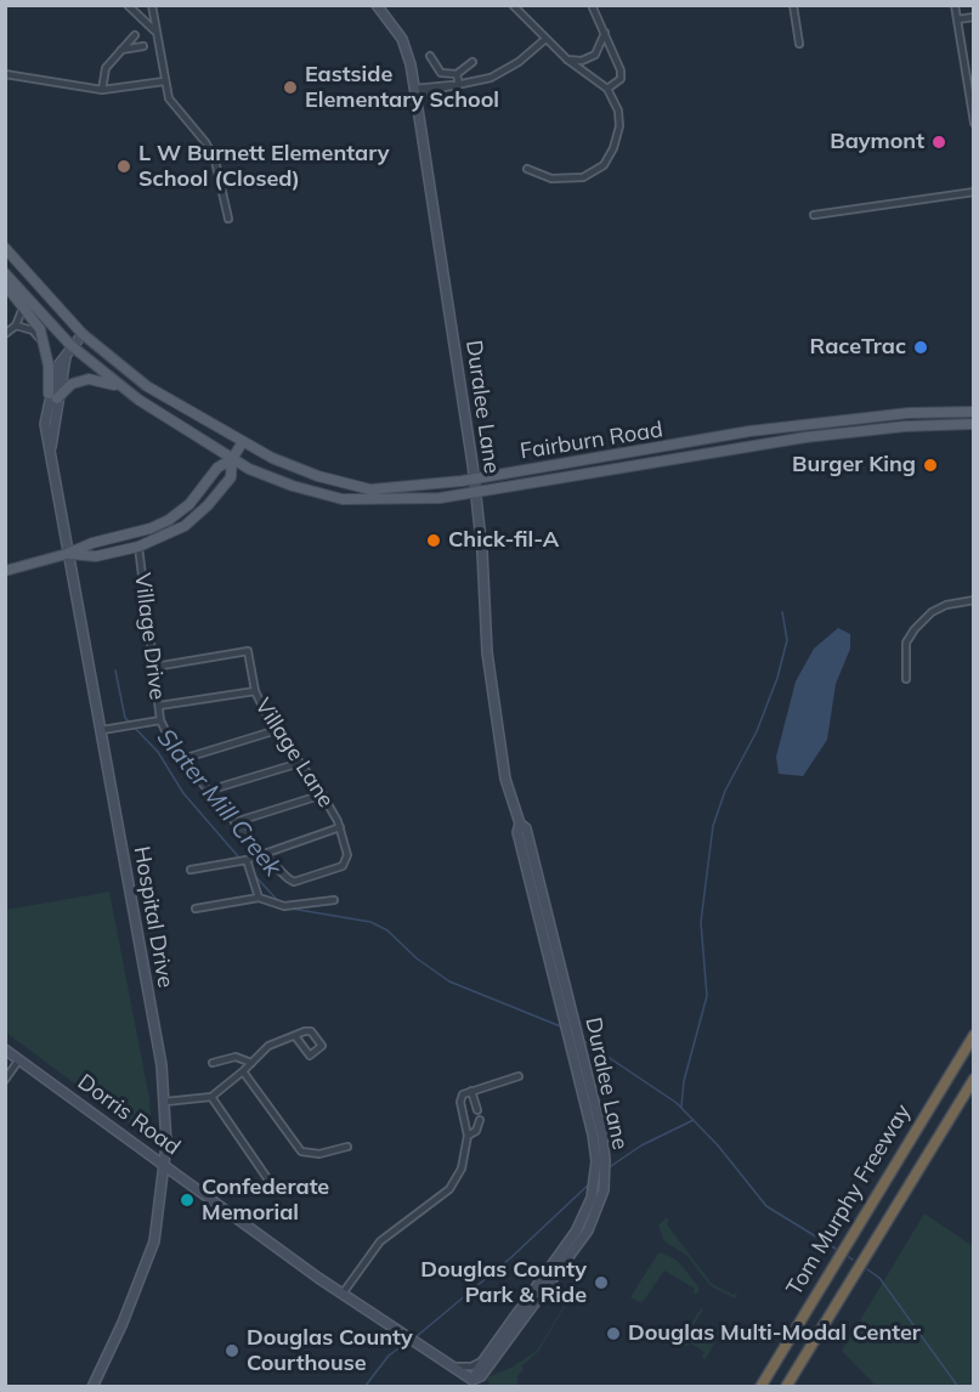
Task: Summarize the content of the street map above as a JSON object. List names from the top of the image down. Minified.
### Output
{"streets":{"highway":["Tom Murphy Freeway"],"main road":["Fairburn Road"],"street":["Duralee Lane","Village Drive","Village Lane","Hospital Drive","Dorris Road"]},"crossings":[["Duralee Lane","Fairburn Road"],["Duralee Lane","Dorris Road"],["Fairburn Road","Hospital Drive"],["Village Drive","Village Lane"],["Hospital Drive","Dorris Road"]],"water":["Slater Mill Creek"],"places":["Eastside Elementary School","Baymont","L W Burnett Elementary School (Closed)","RaceTrac","Burger King","Chick-fil-A","Confederate Memorial","Douglas County Park & Ride","Douglas Multi-Modal Center","Douglas County Courthouse"]}
